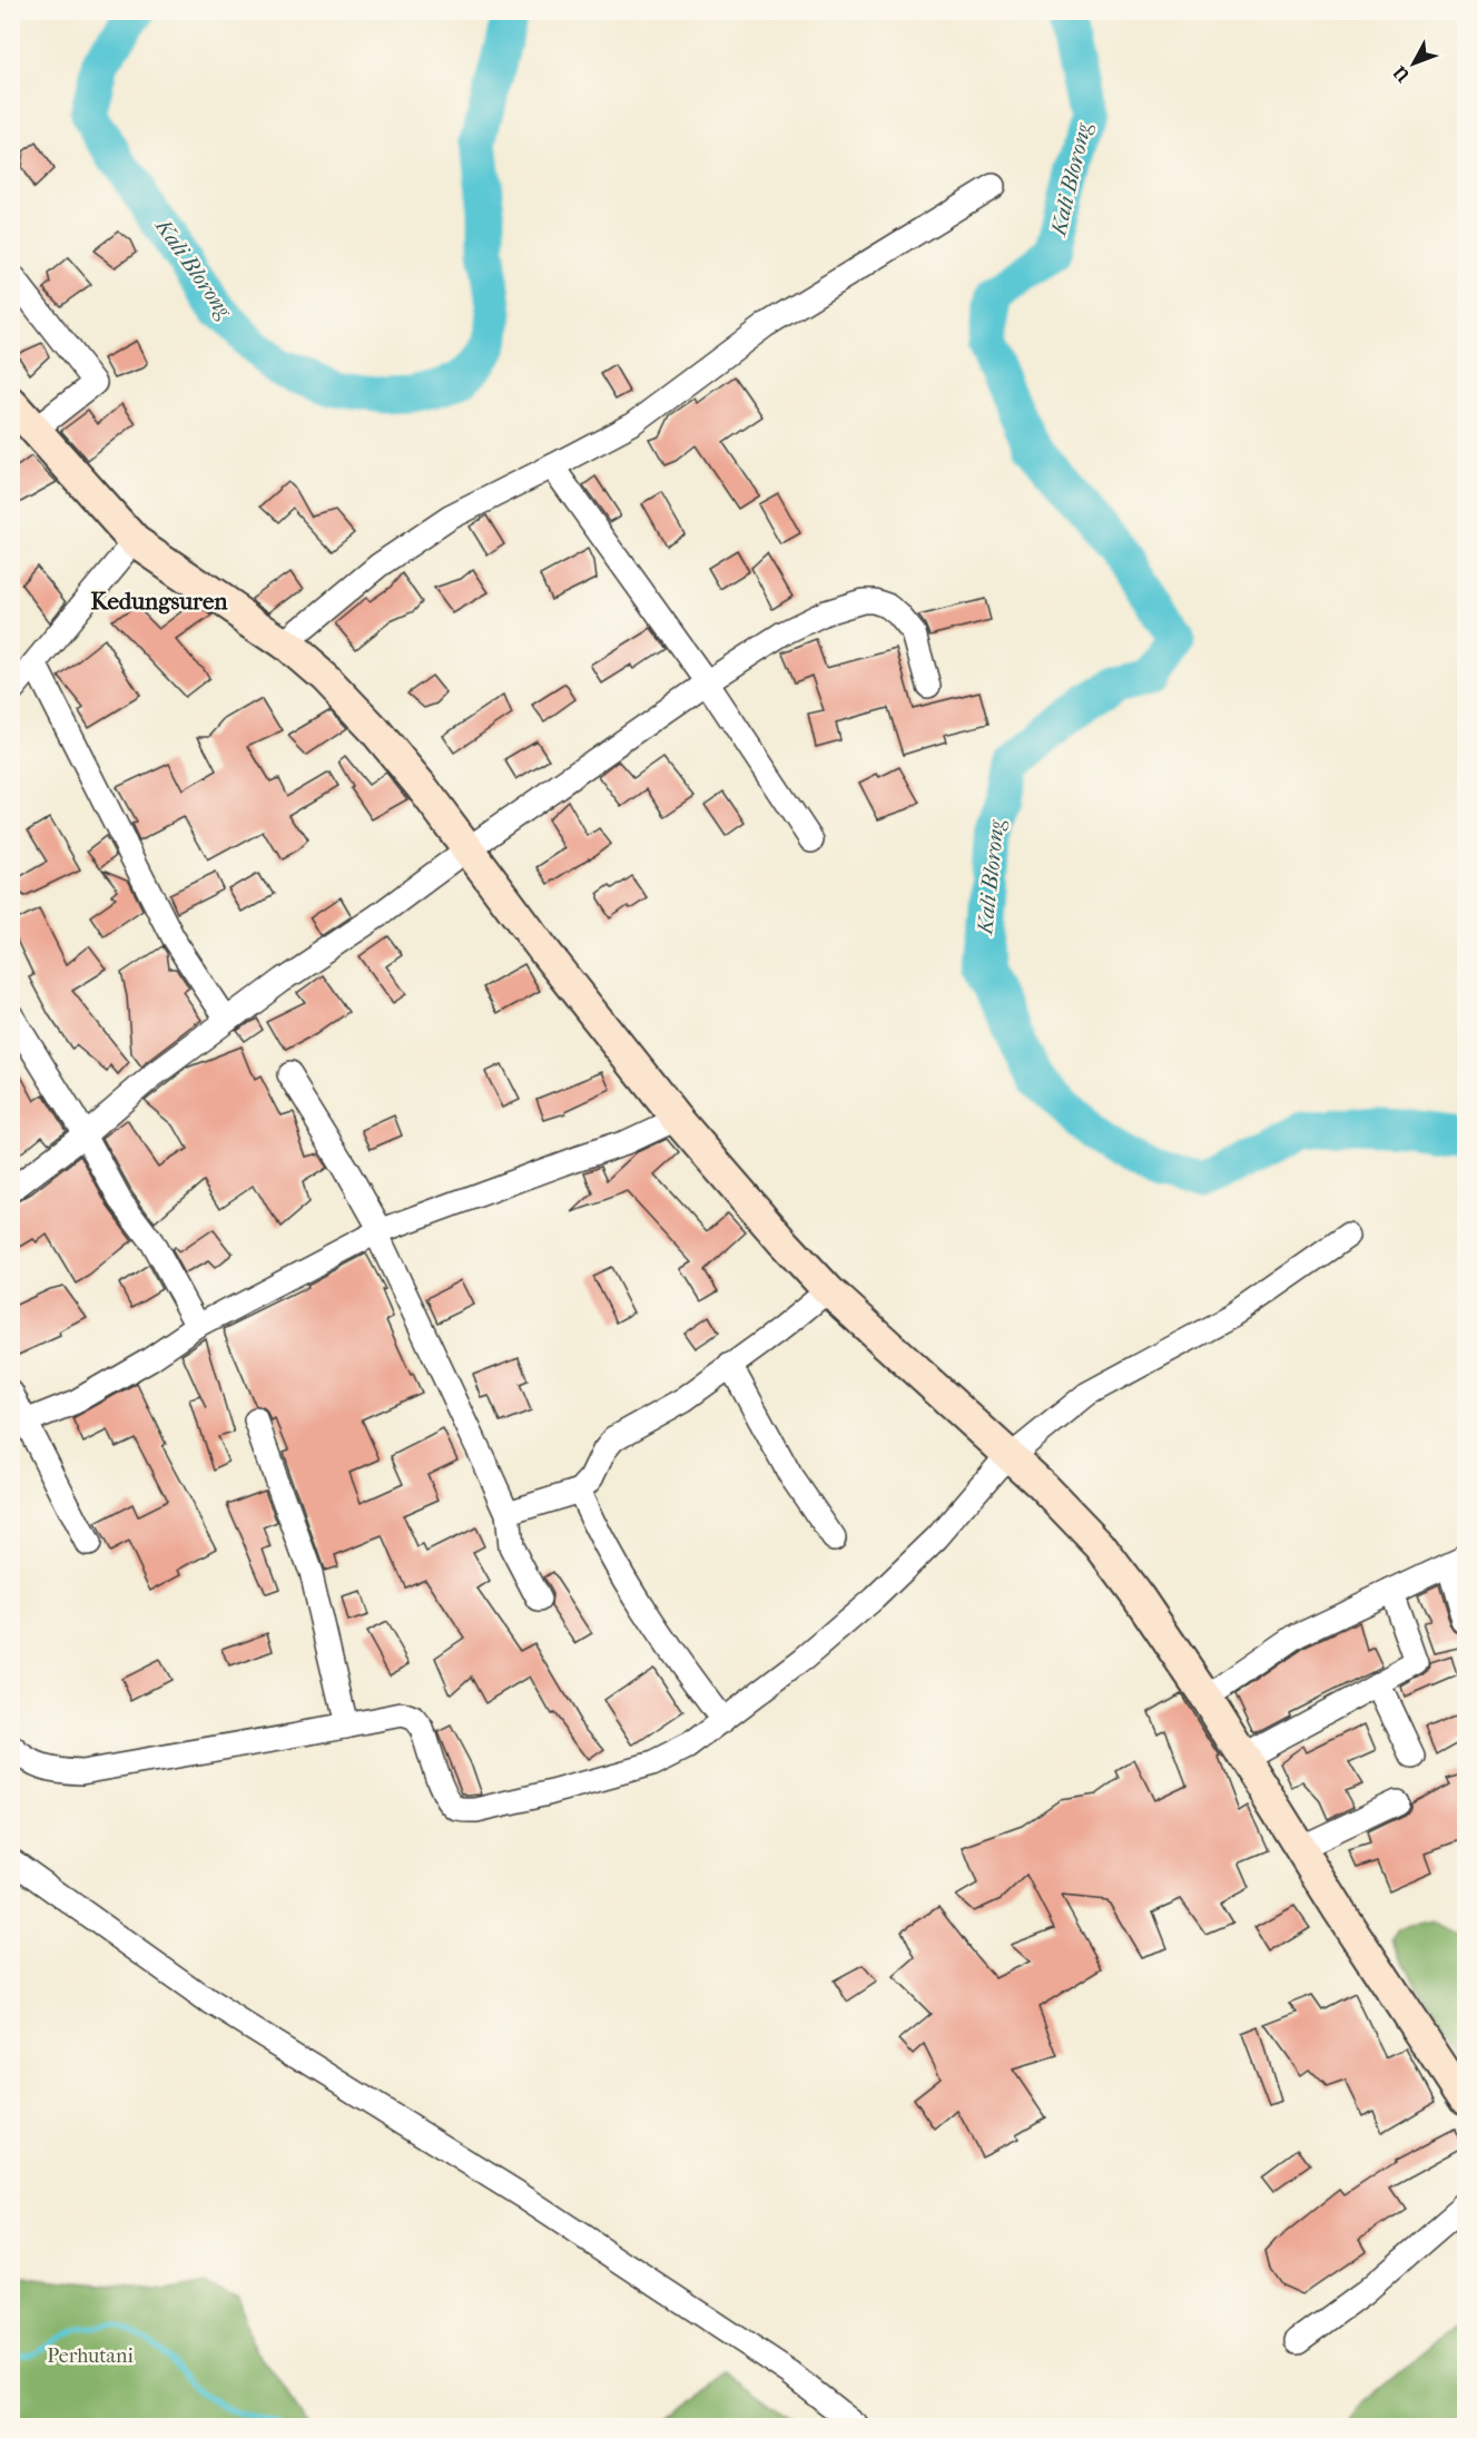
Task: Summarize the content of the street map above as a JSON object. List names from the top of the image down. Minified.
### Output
{"districts":["Kedungsuren"],"water":["Kali Blorong"],"parks":["Perhutani"],"north":"bottom left"}
